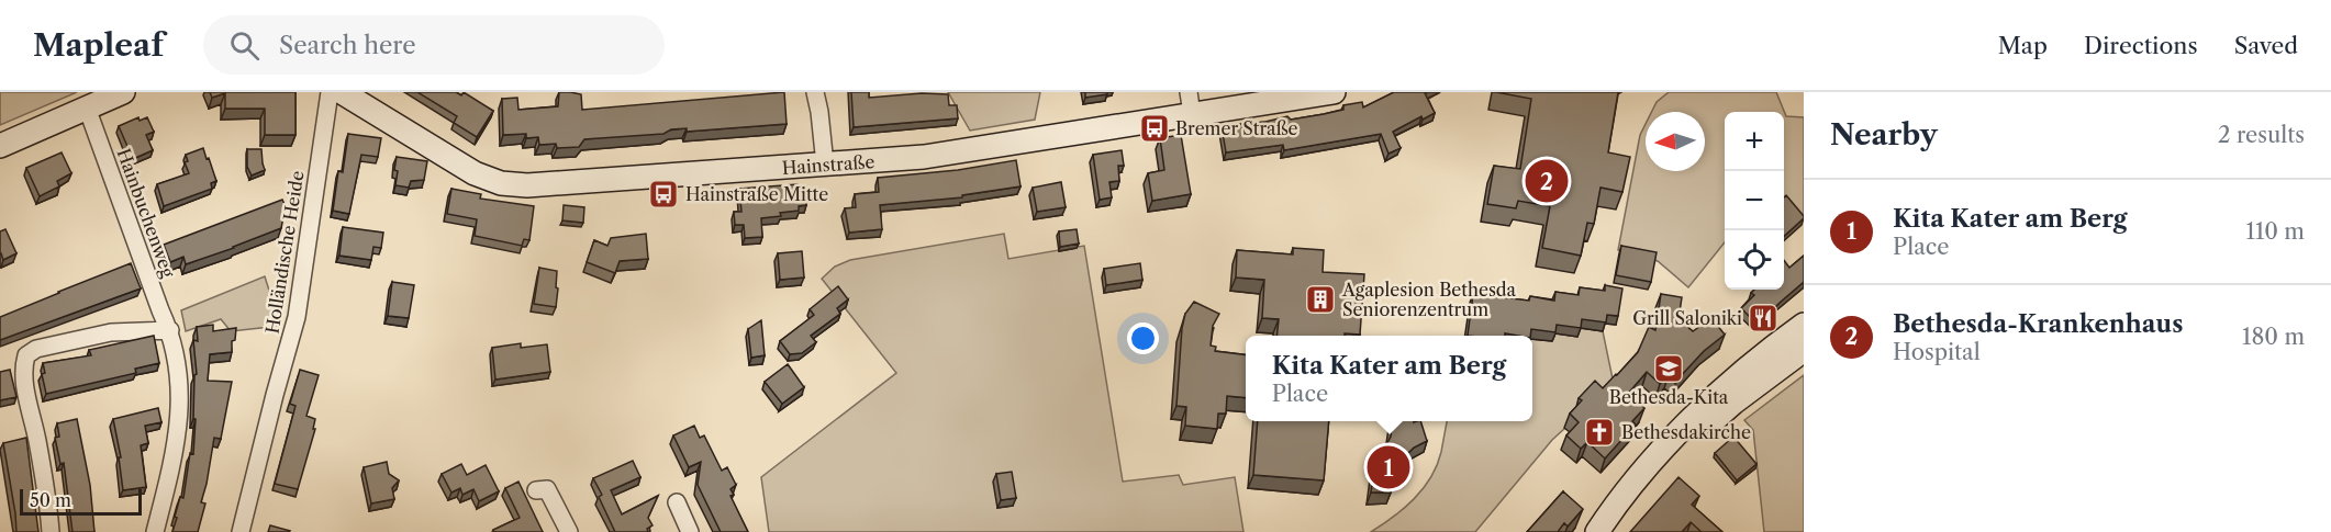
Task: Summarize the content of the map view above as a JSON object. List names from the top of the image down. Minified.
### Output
{"streets":{"street":["Hainstraße","Hainbuchenweg","Holländische Heide"]},"places":{"bus stop":["Bremer Straße","Hainstraße Mitte"],"building":["Agaplesion Bethesda Seniorenzentrum"],"restaurant":["Grill Saloniki"],"school or university":["Bethesda-Kita"],"church":["Bethesdakirche"]},"scale_bar":"50 m","north":"left","page":{"header":"Mapleaf","search":"Search here","nav":["Map","Directions","Saved"],"heading":["Nearby","2 results"],"map_buttons":["+","−"],"pins":["2","1"],"list":[{"mark":"1","name":"Kita Kater am Berg","note":"Place","value":"110 m"},{"mark":"2","name":"Bethesda-Krankenhaus","note":"Hospital","value":"180 m"}],"popup":["Kita Kater am Berg","Place"],"scale":"50 m"}}
